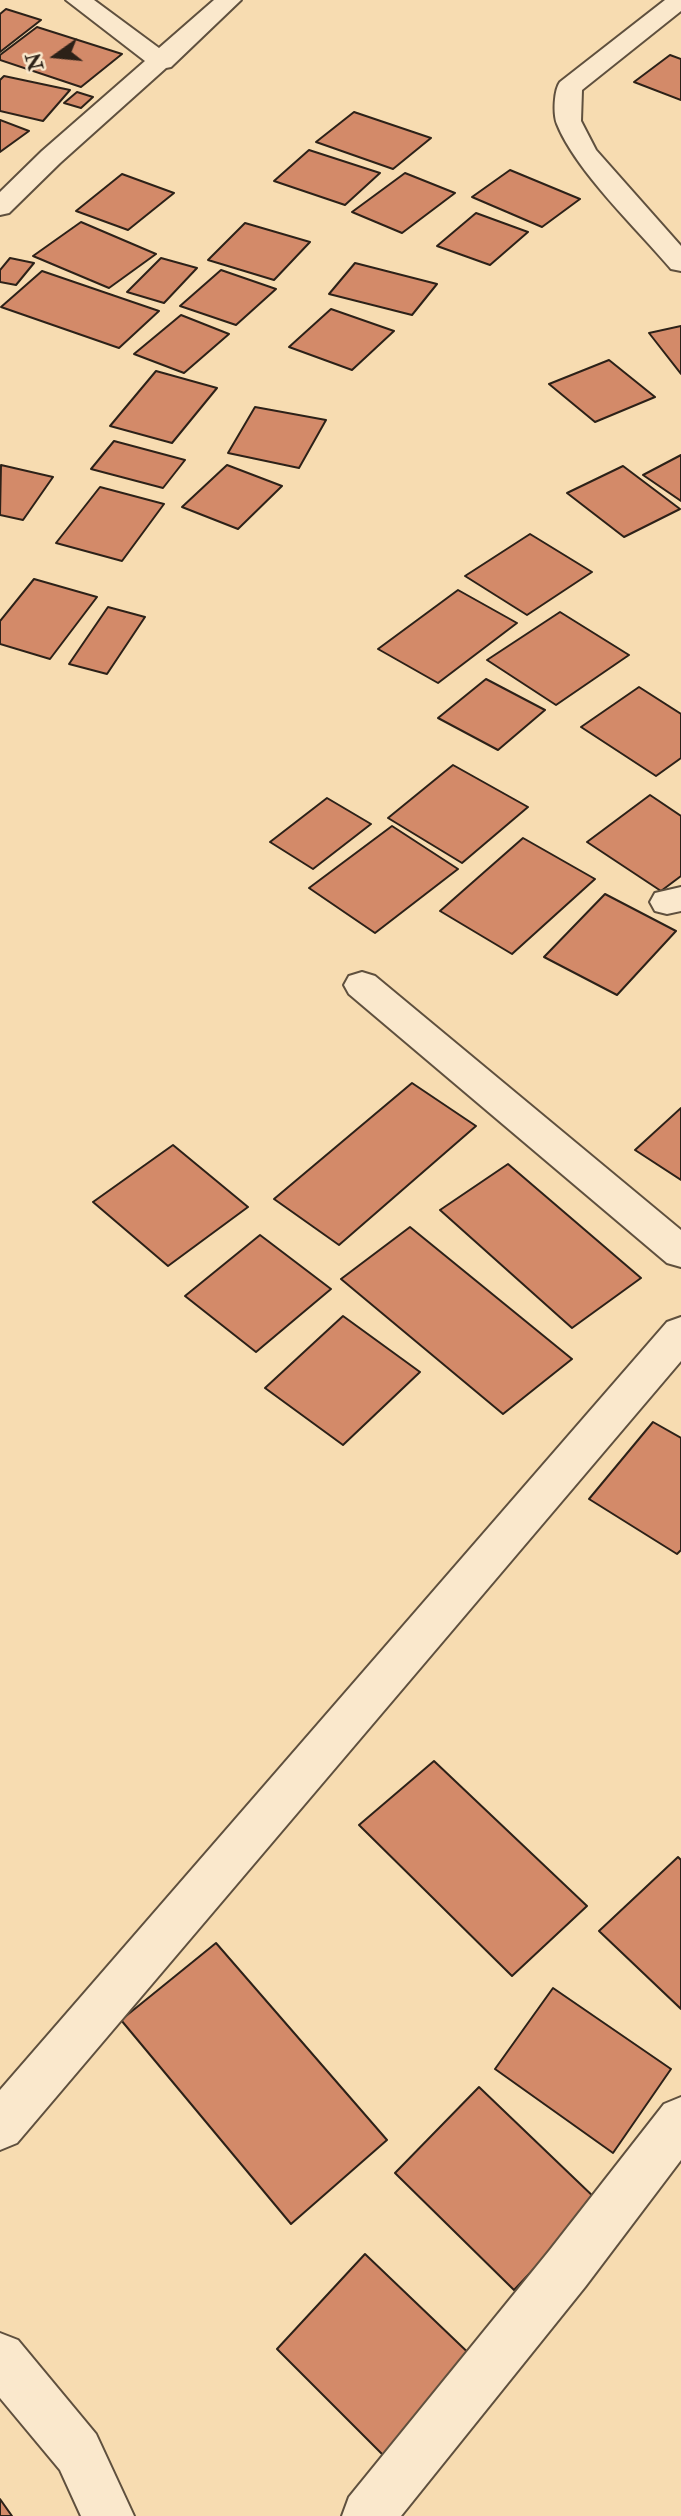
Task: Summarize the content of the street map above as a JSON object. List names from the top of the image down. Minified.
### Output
{"north":"left"}
